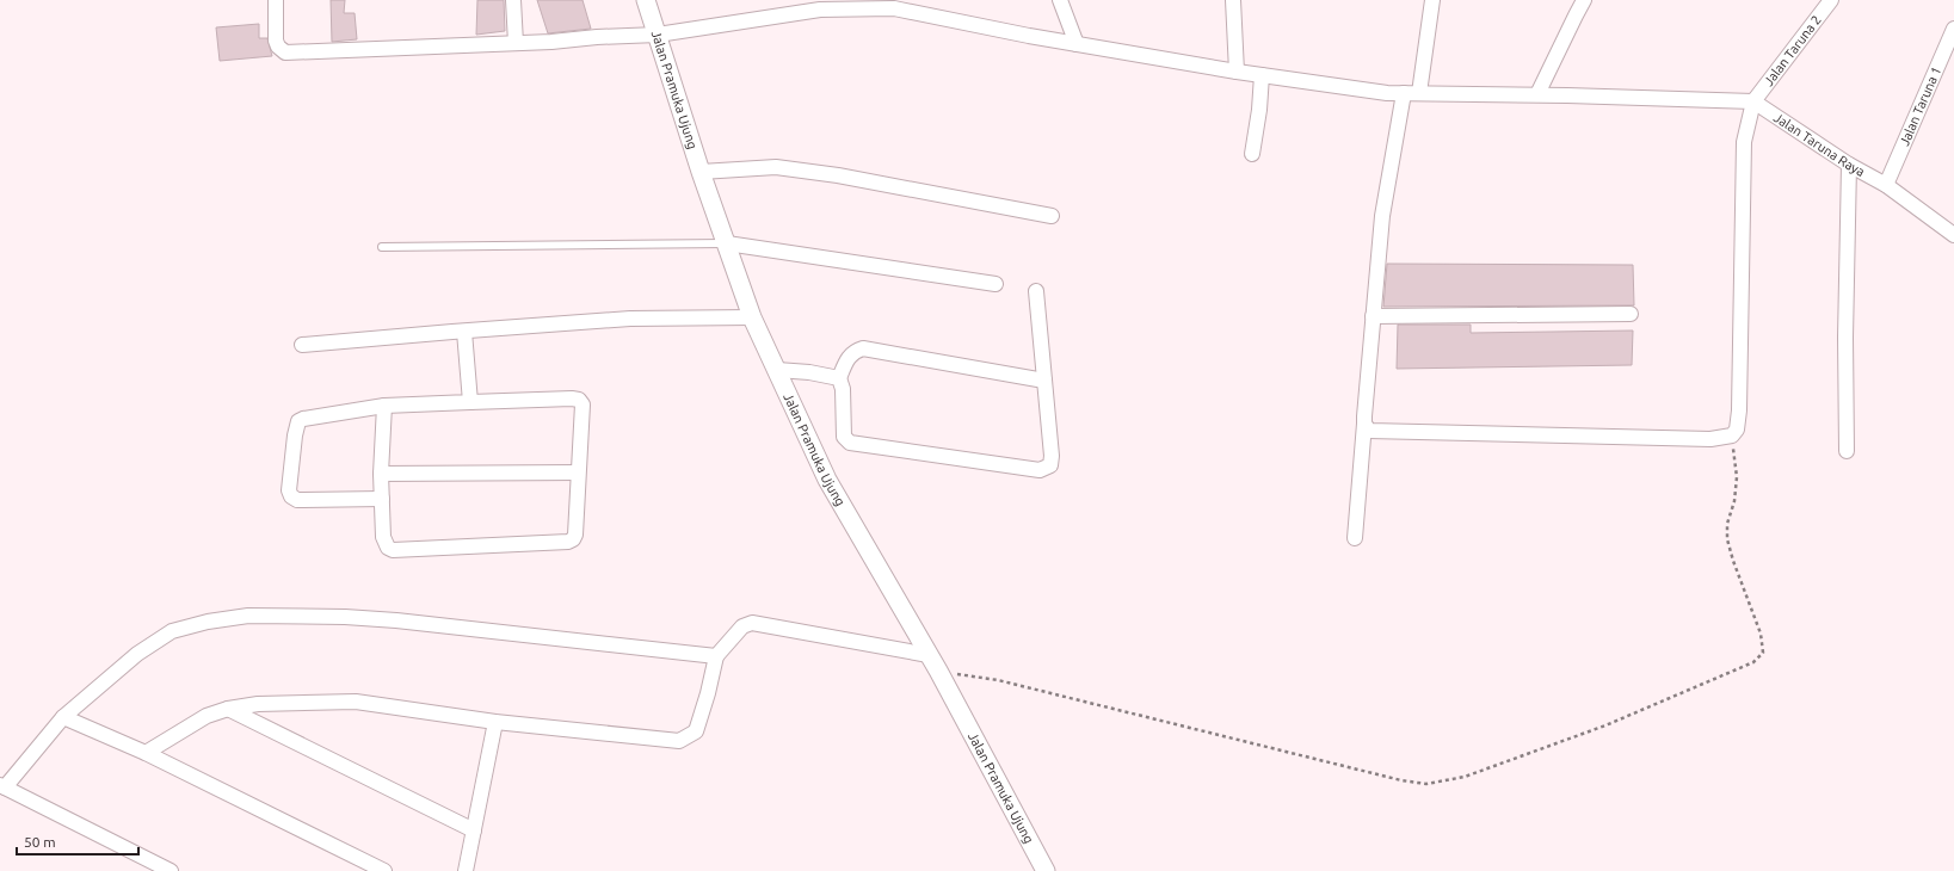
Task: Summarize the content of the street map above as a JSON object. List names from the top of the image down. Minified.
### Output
{"streets":{"street":["Jalan Taruna 2","Jalan Pramuka Ujung","Jalan Taruna 1","Jalan Taruna Raya"]},"crossings":[["Jalan Taruna 2","Jalan Taruna Raya"],["Jalan Taruna 1","Jalan Taruna Raya"]],"scale_bar":"50 m"}
